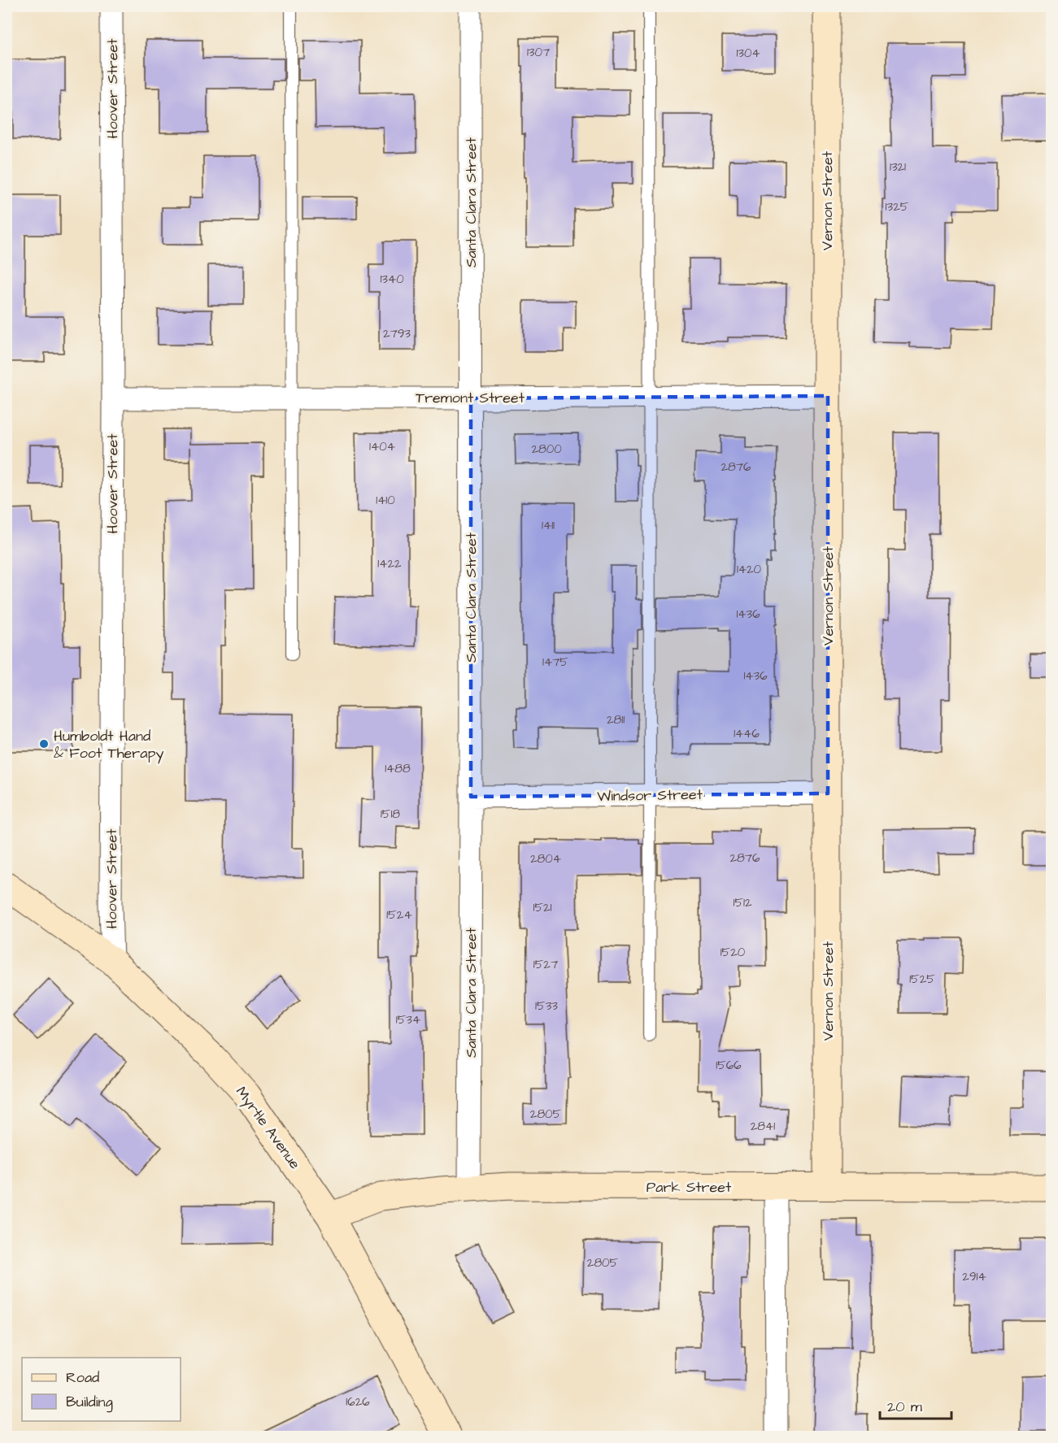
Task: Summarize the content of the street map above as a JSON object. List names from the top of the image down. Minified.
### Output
{"streets":{"street":["Hoover Street","Vernon Street","Santa Clara Street","Tremont Street","Windsor Street","Myrtle Avenue","Park Street"]},"crossings":[["Hoover Street","Tremont Street"],["Hoover Street","Myrtle Avenue"],["Vernon Street","Tremont Street"],["Vernon Street","Windsor Street"],["Vernon Street","Park Street"],["Santa Clara Street","Tremont Street"],["Santa Clara Street","Windsor Street"],["Santa Clara Street","Park Street"],["Myrtle Avenue","Park Street"]],"places":["Humboldt Hand & Foot Therapy"],"house_numbers":["1307","1304","1321","1325","1340","2793","1404","2800","2876","1410","1411","1422","1420","1436","1475","1436","2811","1446","1488","1518","2876","2804","1512","1521","1524","1520","1527","1525","1533","1534","1566","2805","2841","2805","2914","1626"],"legend":["Road","Building"],"scale_bar":"20 m"}
